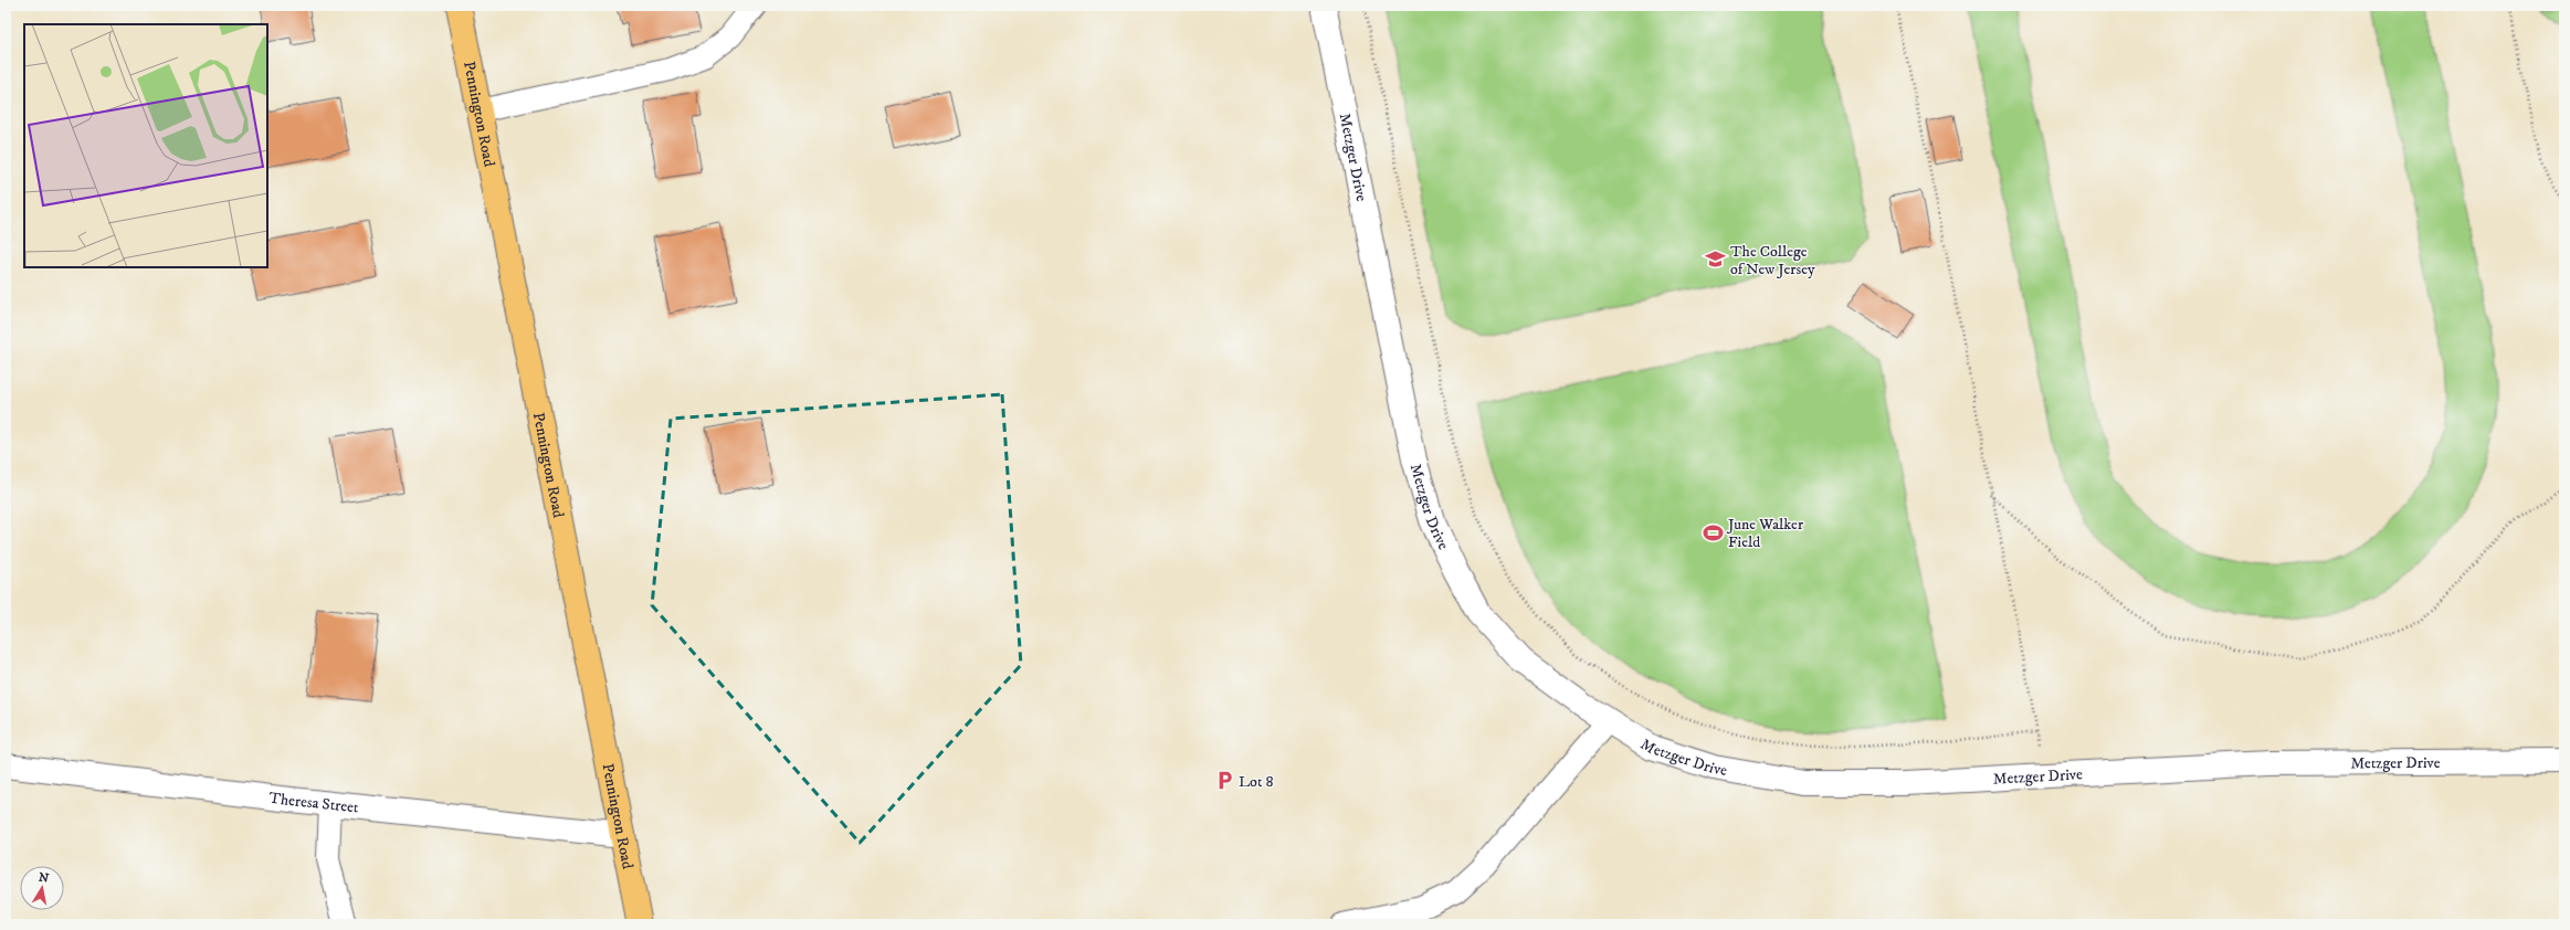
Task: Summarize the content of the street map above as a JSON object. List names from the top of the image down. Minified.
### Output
{"streets":{"main road":["Pennington Road"],"street":["Metzger Drive","Theresa Street"]},"crossings":[["Pennington Road","Theresa Street"]],"places":{"school or university":["The College of New Jersey"],"sports":["June Walker Field"],"parking":["Lot 8"]},"north":"top"}
